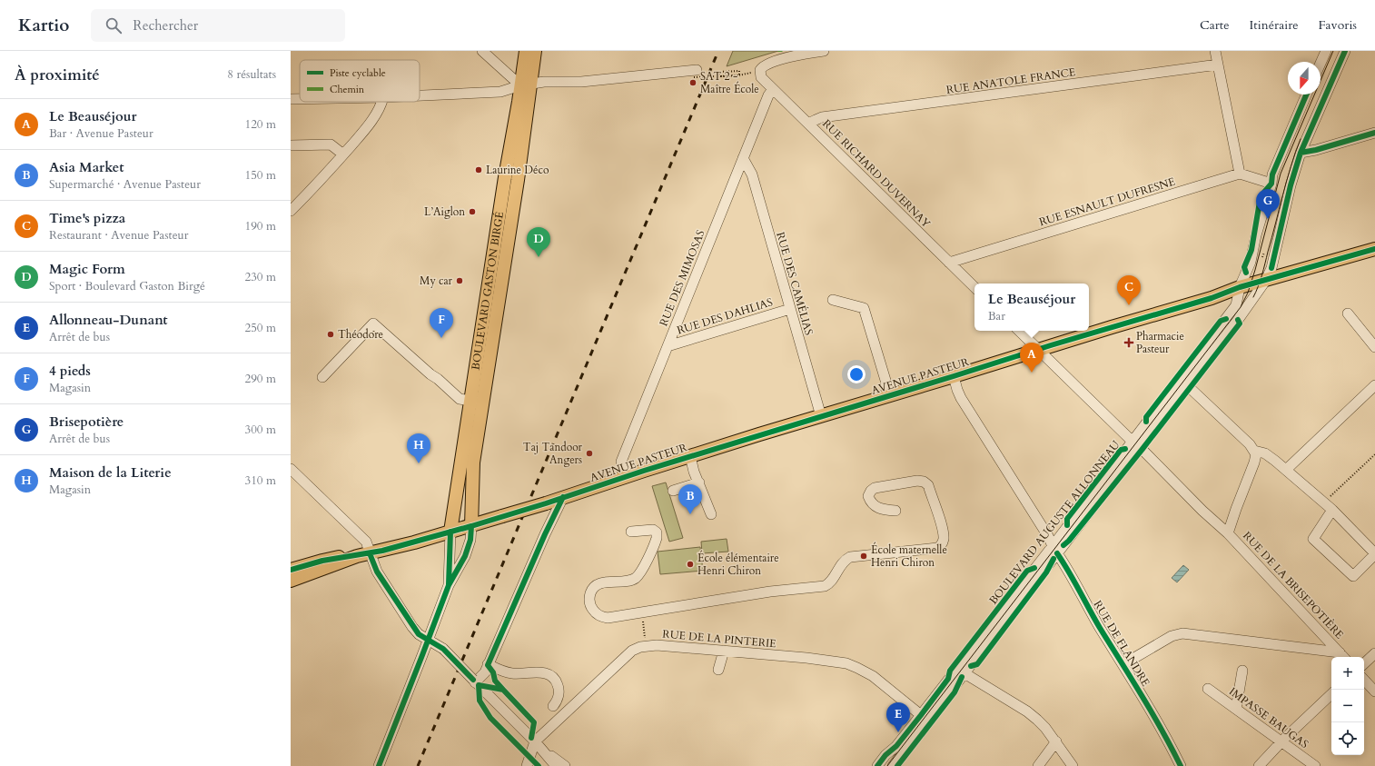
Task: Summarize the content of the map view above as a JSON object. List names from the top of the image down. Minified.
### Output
{"streets":{"main road":["BOULEVARD GASTON BIRGÉ","AVENUE PASTEUR"],"street":["RUE ANATOLE FRANCE","RUE RICHARD DUVERNAY","RUE ESNAULT DUFRESNE","RUE DES MIMOSAS","RUE DES CAMÉLIAS","RUE DES DAHLIAS","BOULEVARD AUGUSTE ALLONNEAU","RUE DE LA BRISEPOTIÈRE","RUE DE LA PINTERIE","RUE DE FLANDRE","IMPASSE BAUGAS"]},"crossings":[["RUE ANATOLE FRANCE","RUE RICHARD DUVERNAY"],["RUE RICHARD DUVERNAY","RUE ESNAULT DUFRESNE"],["RUE RICHARD DUVERNAY","RUE DES MIMOSAS"],["RUE DES MIMOSAS","RUE DES CAMÉLIAS"],["RUE DES MIMOSAS","RUE DES DAHLIAS"],["RUE DES MIMOSAS","AVENUE PASTEUR"],["RUE DES CAMÉLIAS","RUE DES DAHLIAS"],["RUE DES CAMÉLIAS","AVENUE PASTEUR"],["BOULEVARD GASTON BIRGÉ","AVENUE PASTEUR"],["AVENUE PASTEUR","BOULEVARD AUGUSTE ALLONNEAU"],["AVENUE PASTEUR","RUE DE FLANDRE"],["BOULEVARD AUGUSTE ALLONNEAU","RUE DE LA PINTERIE"],["BOULEVARD AUGUSTE ALLONNEAU","RUE DE FLANDRE"]],"places":{"other":["SAT 2 - Maître École","Laurine Déco","L’Aiglon","My car","Théodore","Taj Tandoor Angers","École maternelle Henri Chiron","École élémentaire Henri Chiron"],"health":["Pharmacie Pasteur"]},"legend":["Piste cyclable","Chemin"],"north":"bottom","page":{"header":"Kartio","search":"Rechercher","nav":["Carte","Itinéraire","Favoris"],"heading":["À proximité","8 résultats"],"list":[{"mark":"A","name":"Le Beauséjour","note":"Bar · Avenue Pasteur","value":"120 m"},{"mark":"B","name":"Asia Market","note":"Supermarché · Avenue Pasteur","value":"150 m"},{"mark":"C","name":"Time's pizza","note":"Restaurant · Avenue Pasteur","value":"190 m"},{"mark":"D","name":"Magic Form","note":"Sport · Boulevard Gaston Birgé","value":"230 m"},{"mark":"E","name":"Allonneau-Dunant","note":"Arrêt de bus","value":"250 m"},{"mark":"F","name":"4 pieds","note":"Magasin","value":"290 m"},{"mark":"G","name":"Brisepotière","note":"Arrêt de bus","value":"300 m"},{"mark":"H","name":"Maison de la Literie","note":"Magasin","value":"310 m"}],"pins":["G","D","C","F","A","H","B","E"],"popup":["Le Beauséjour","Bar"],"map_buttons":["+","−"]}}
